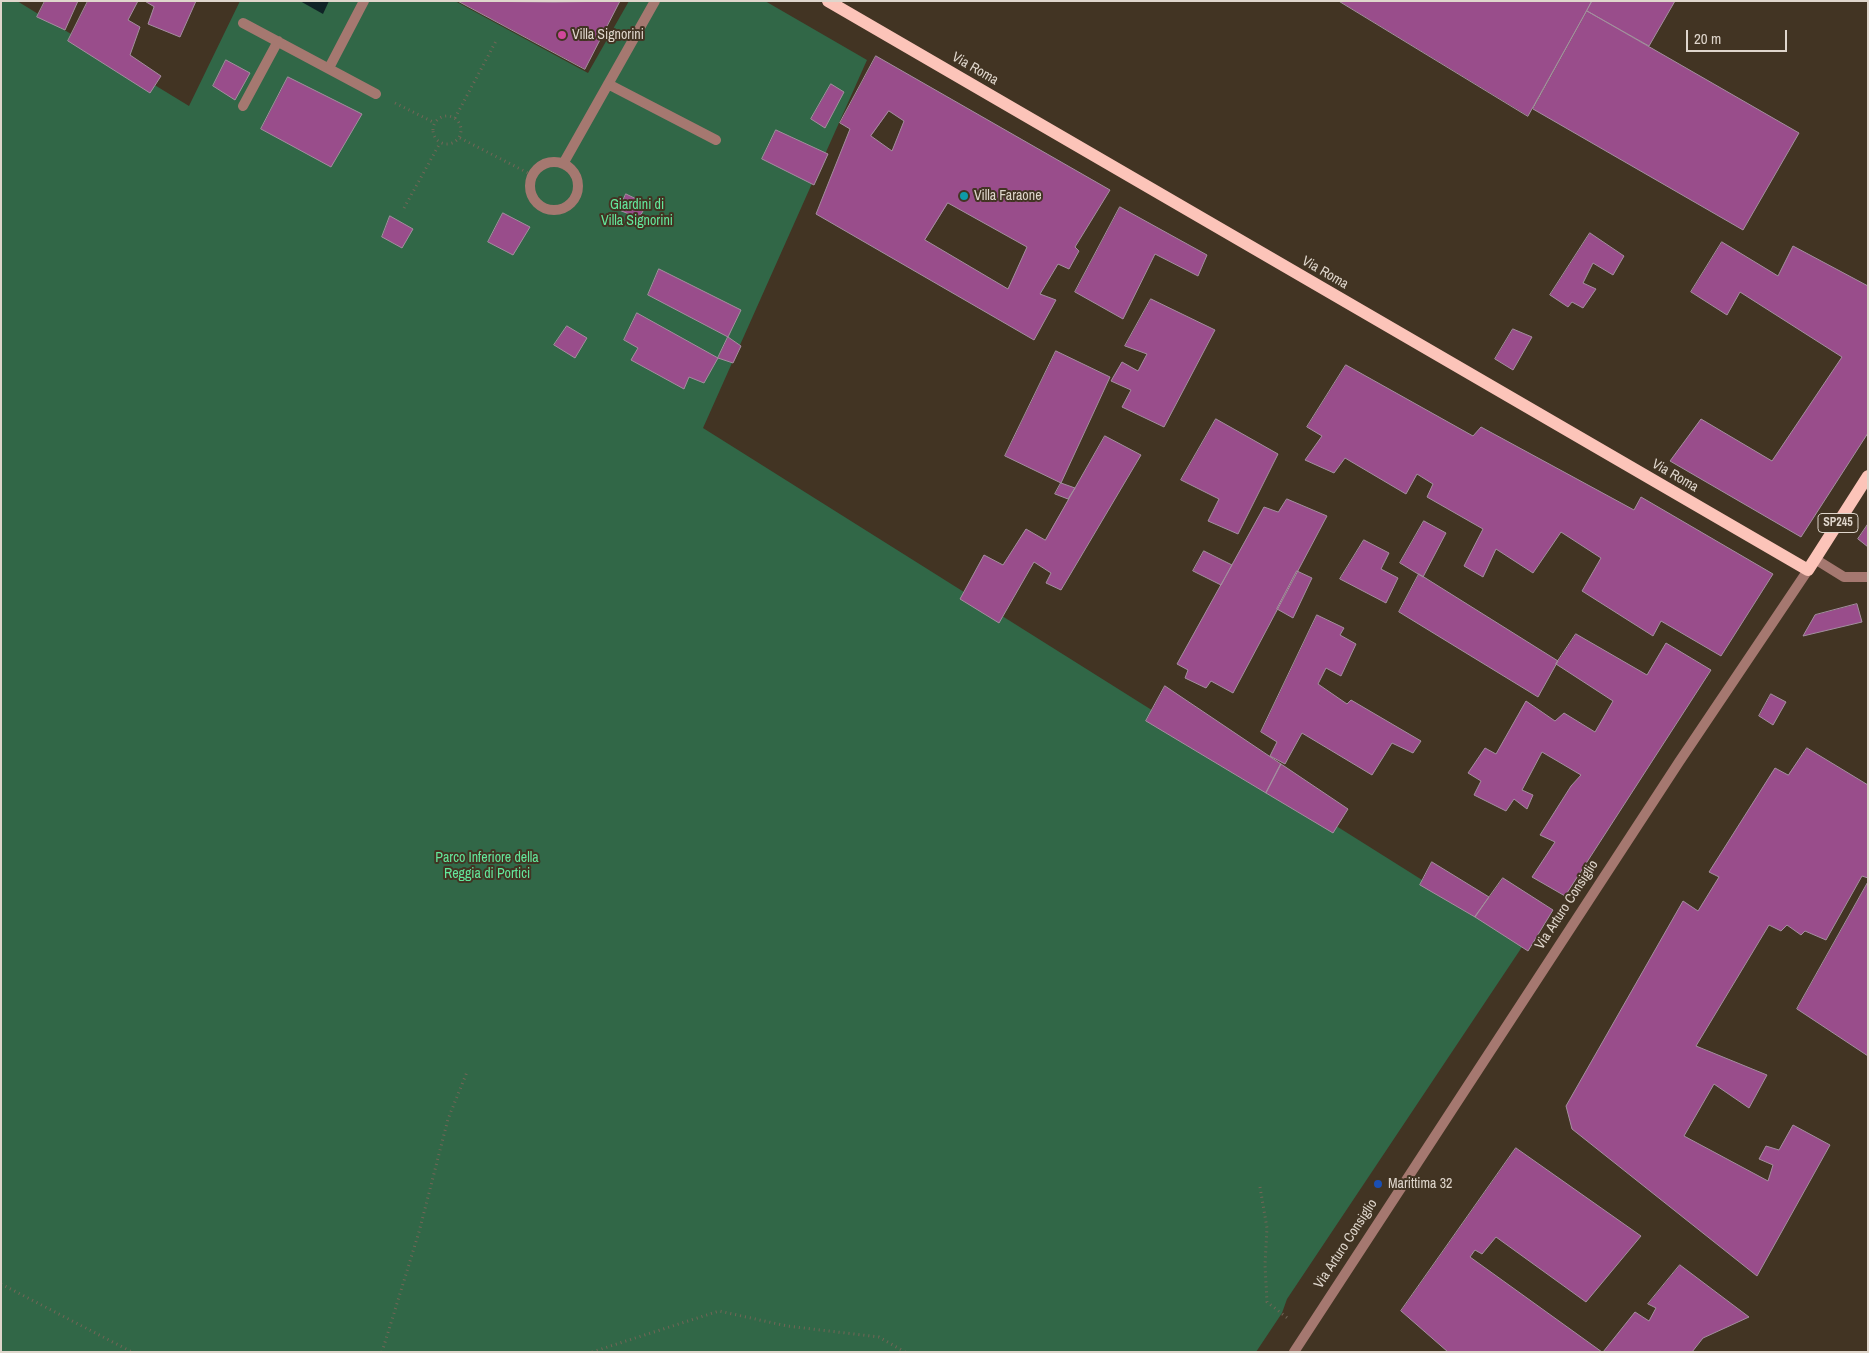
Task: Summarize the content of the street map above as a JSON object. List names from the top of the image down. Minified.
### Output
{"streets":{"main road":["Via Roma","SP245","Via Arturo Consiglio"]},"crossings":[["Via Roma","Via Arturo Consiglio"]],"parks":["Giardini di Villa Signorini","Parco Inferiore della Reggia di Portici"],"places":["Villa Signorini","Villa Faraone","Marittima 32"],"scale_bar":"20 m"}
